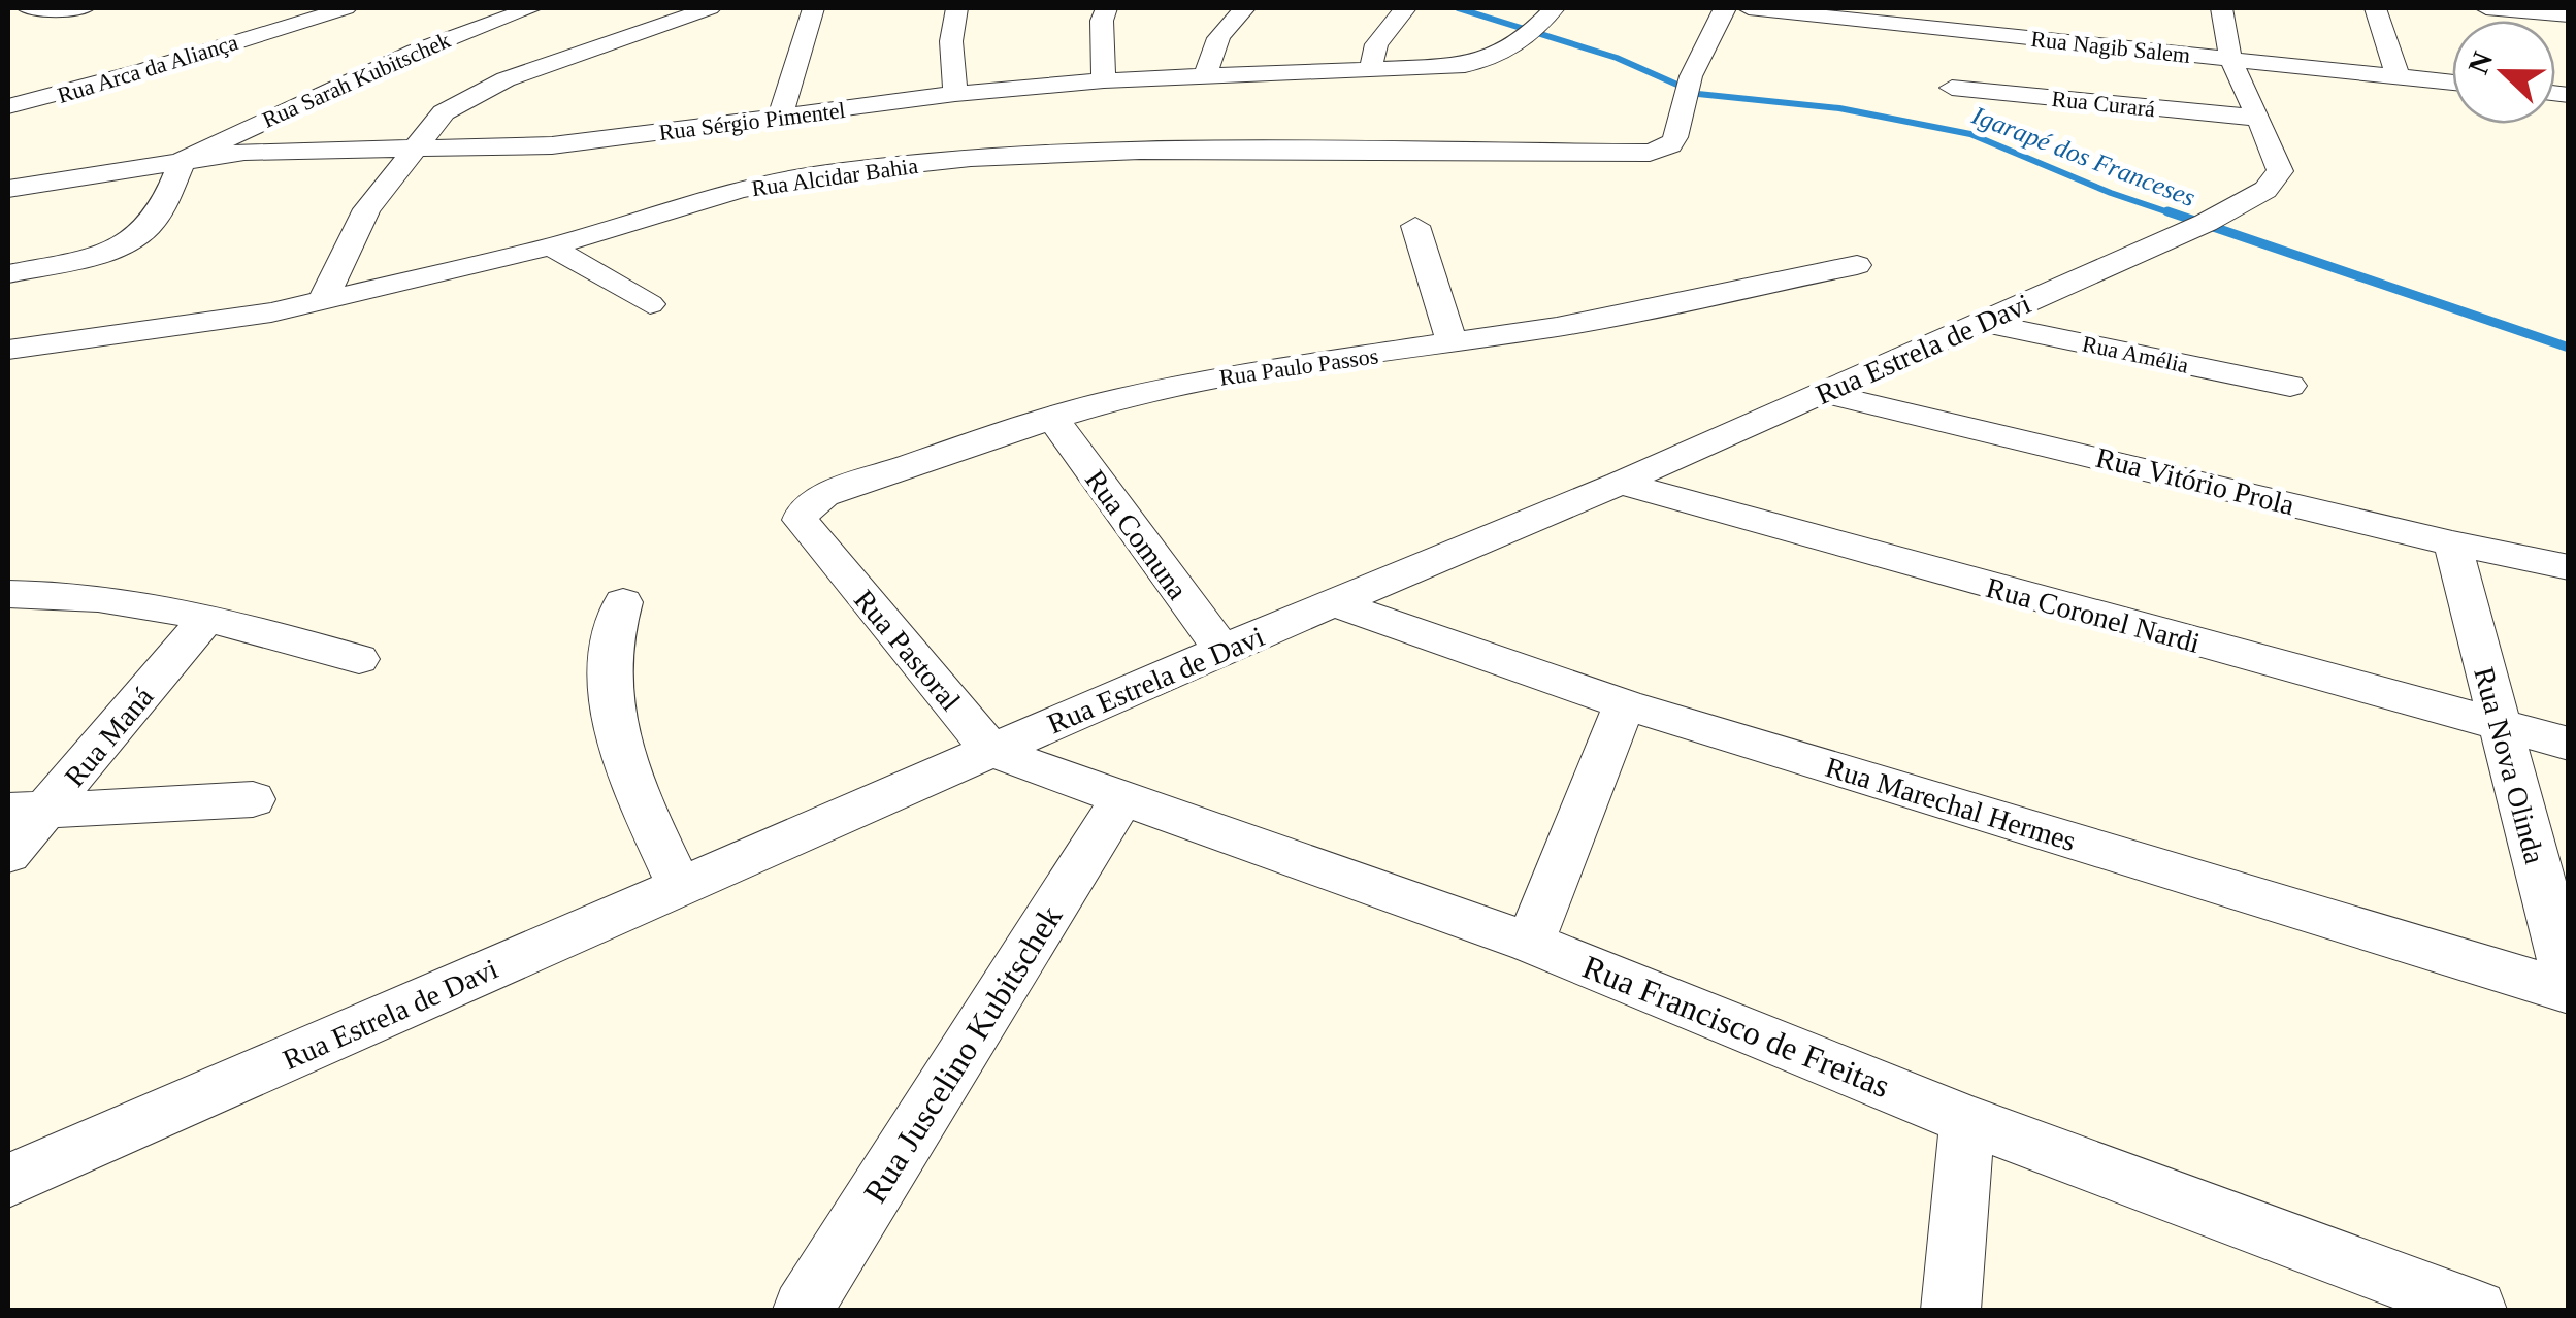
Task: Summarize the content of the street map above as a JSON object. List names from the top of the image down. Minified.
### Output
{"streets":{"street":["Rua Nagib Salem","Rua Arca da Aliança","Rua Sarah Kubitschek","Rua Curará","Rua Sérgio Pimentel","Rua Alcidar Bahia","Rua Estrela de Davi","Rua Amélia","Rua Paulo Passos","Rua Vitório Prola","Rua Comuna","Rua Coronel Nardi","Rua Pastoral","Rua Maná","Rua Nova Olinda","Rua Marechal Hermes","Rua Francisco de Freitas","Rua Juscelino Kubitschek"]},"crossings":[["Rua Nagib Salem","Rua Curará"],["Rua Sarah Kubitschek","Rua Sérgio Pimentel"],["Rua Curará","Rua Estrela de Davi"],["Rua Estrela de Davi","Rua Amélia"],["Rua Estrela de Davi","Rua Vitório Prola"],["Rua Estrela de Davi","Rua Comuna"],["Rua Estrela de Davi","Rua Coronel Nardi"],["Rua Estrela de Davi","Rua Pastoral"],["Rua Estrela de Davi","Rua Marechal Hermes"],["Rua Estrela de Davi","Rua Francisco de Freitas"],["Rua Paulo Passos","Rua Comuna"],["Rua Paulo Passos","Rua Pastoral"],["Rua Vitório Prola","Rua Nova Olinda"],["Rua Coronel Nardi","Rua Nova Olinda"],["Rua Pastoral","Rua Francisco de Freitas"],["Rua Nova Olinda","Rua Marechal Hermes"],["Rua Francisco de Freitas","Rua Juscelino Kubitschek"]],"water":["Igarapé dos Franceses"],"north":"left"}
